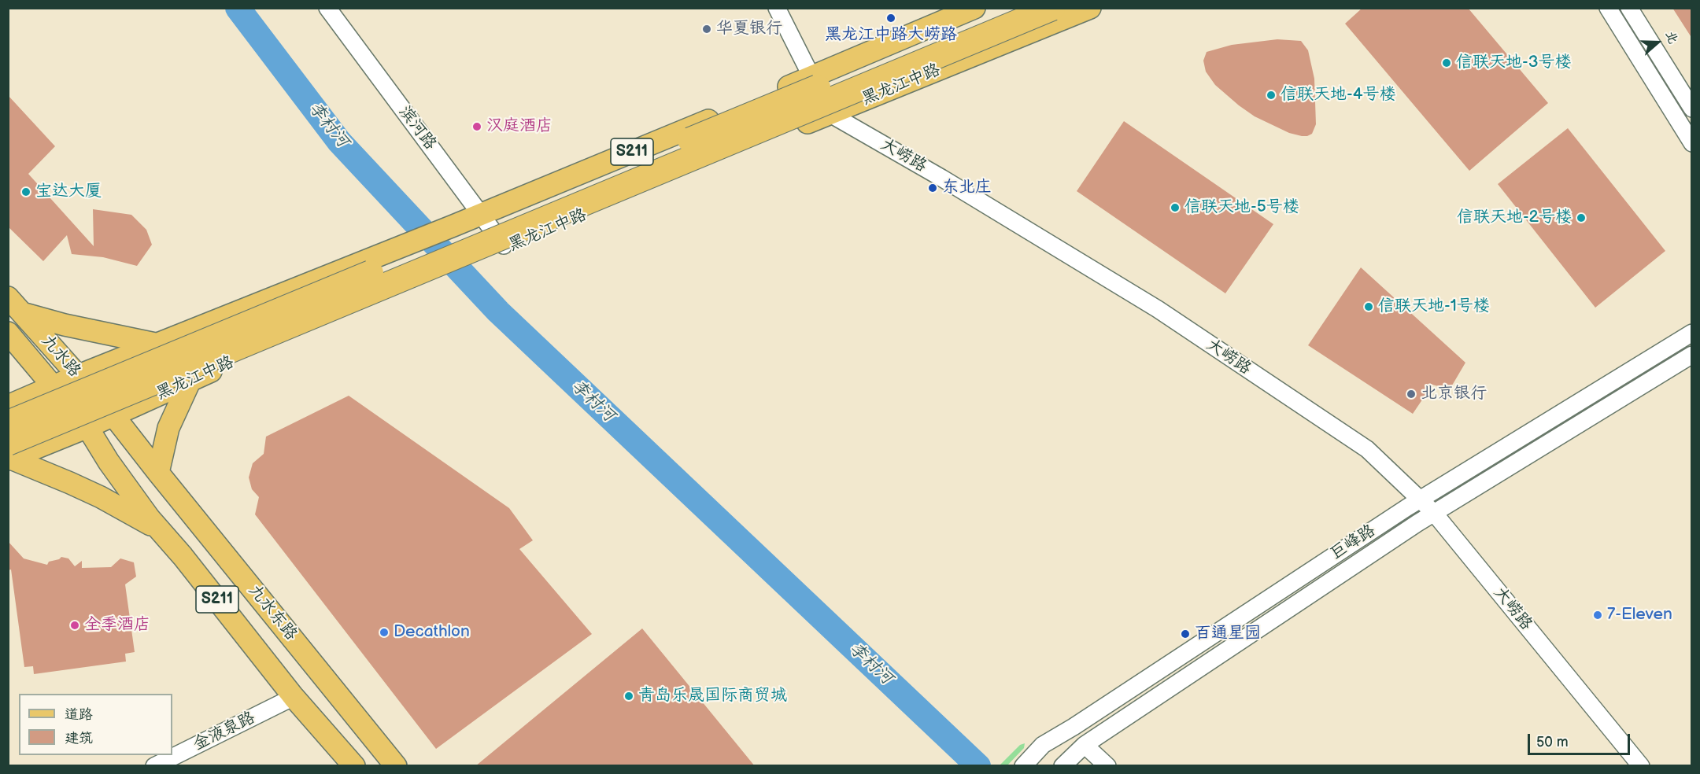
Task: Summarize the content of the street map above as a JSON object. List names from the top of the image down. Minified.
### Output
{"streets":{"highway":["黑龙江中路"],"main road":["S211","九水路","九水东路"],"street":["滨河路","大崂路","巨峰路","金液泉路"]},"crossings":[["黑龙江中路","滨河路"],["黑龙江中路","S211"],["黑龙江中路","大崂路"],["黑龙江中路","九水路"],["黑龙江中路","九水东路"],["滨河路","S211"],["S211","九水路"],["S211","金液泉路"],["大崂路","巨峰路"],["九水路","九水东路"]],"water":["李村河"],"places":["黑龙江中路大崂路","华夏银行","信联天地-3号楼","信联天地-4号楼","汉庭酒店","东北庄","宝达大厦","信联天地-5号楼","信联天地-2号楼","信联天地-1号楼","北京银行","7-Eleven","全季酒店","Decathlon","百通星园","青岛乐晟国际商贸城"],"legend":["道路","建筑"],"scale_bar":"50 m","north":"right"}
